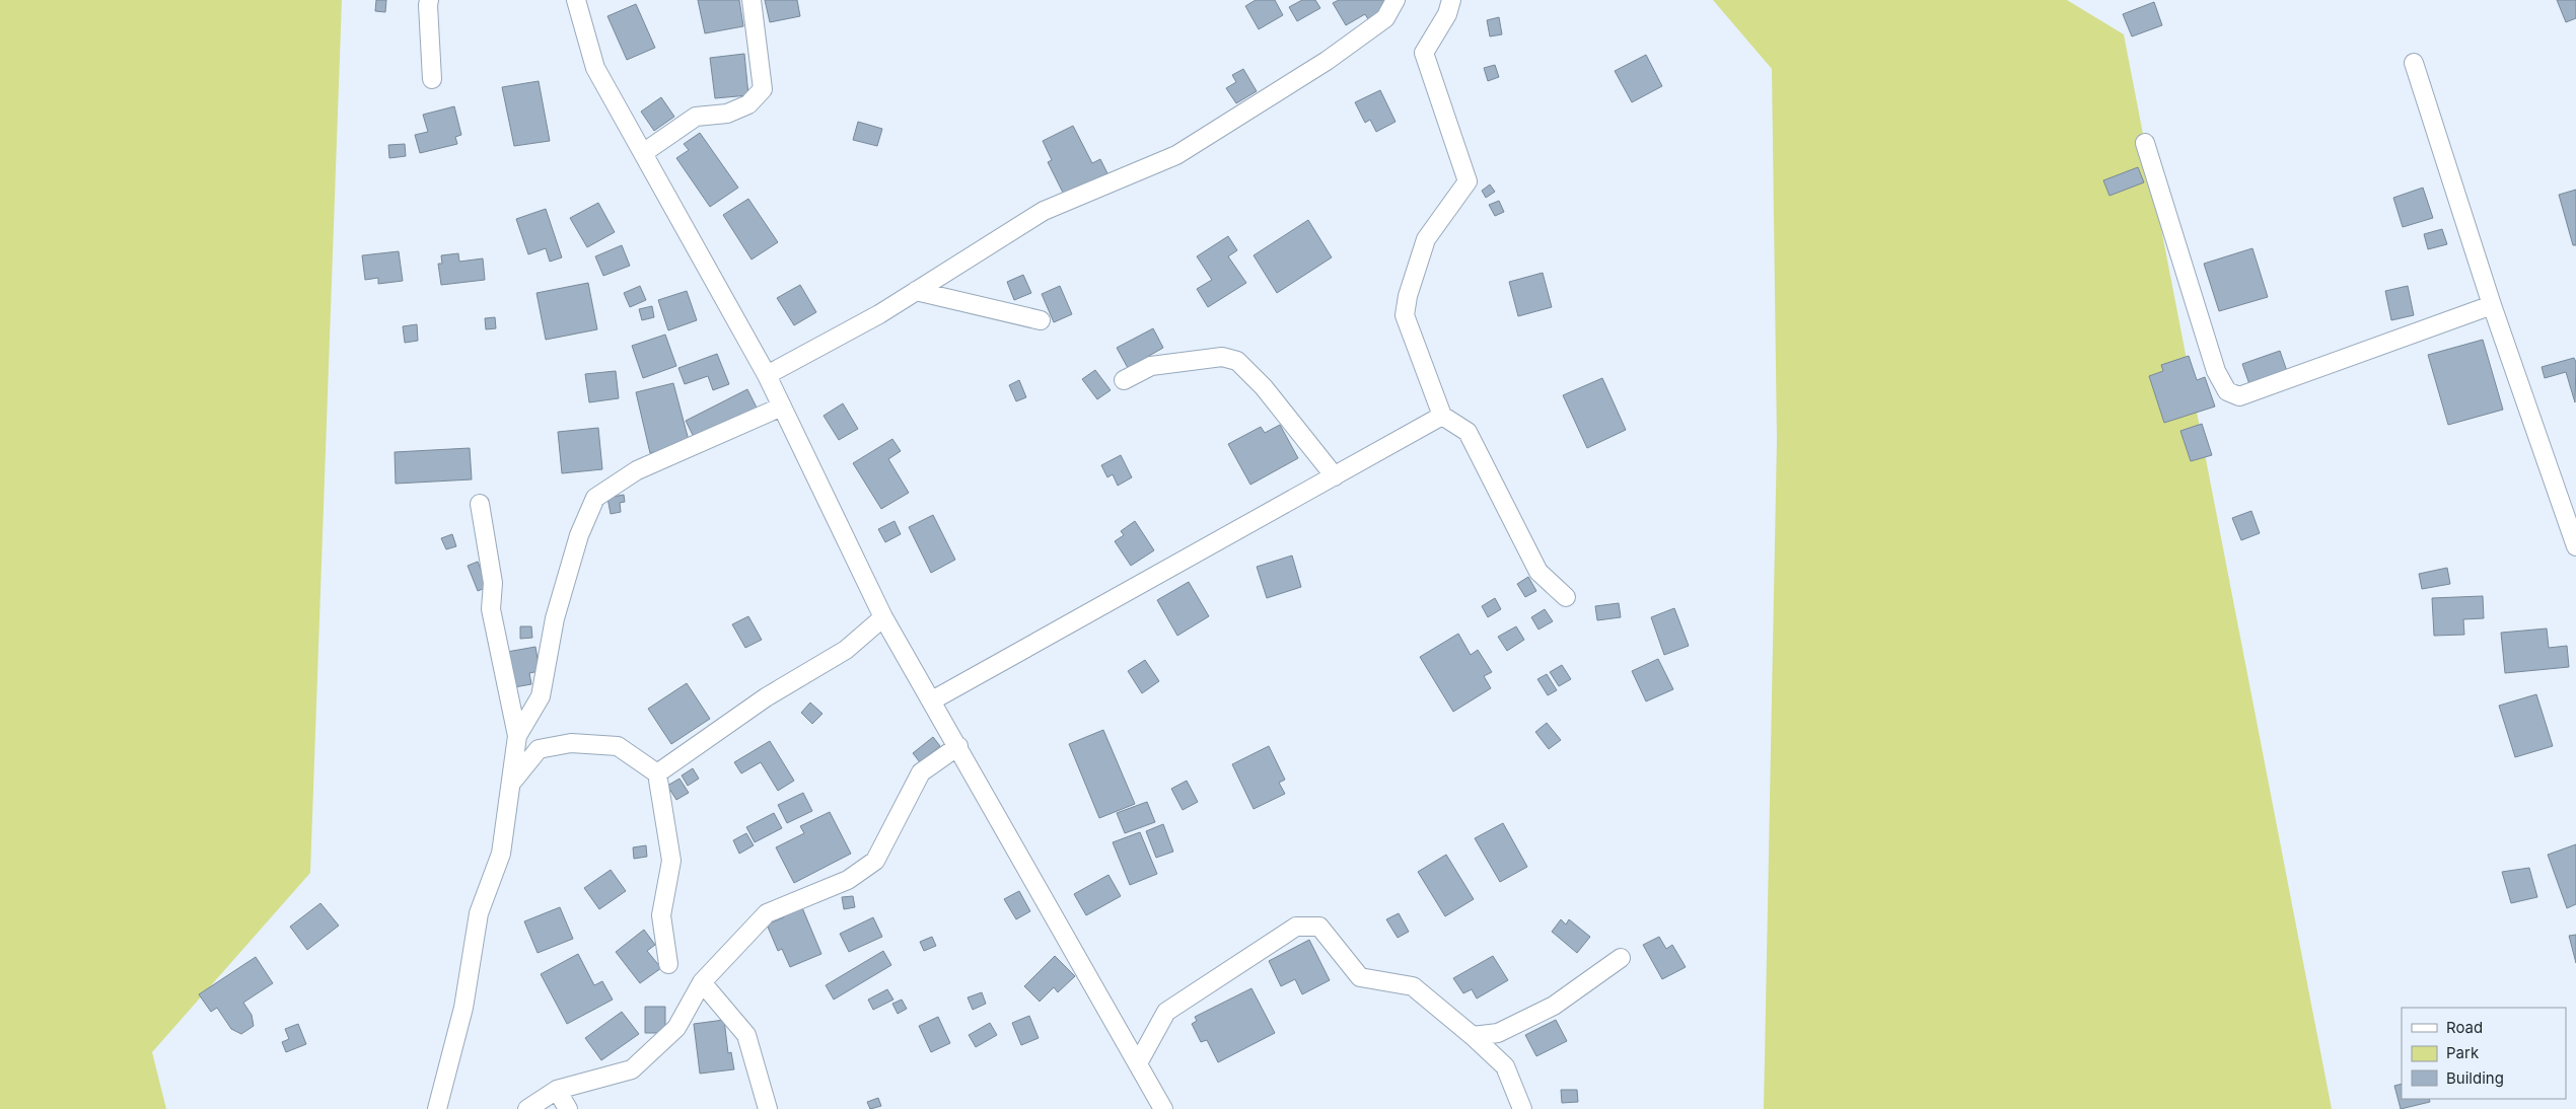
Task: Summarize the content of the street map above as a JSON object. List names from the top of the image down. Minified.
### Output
{"legend":["Road","Park","Building"]}
